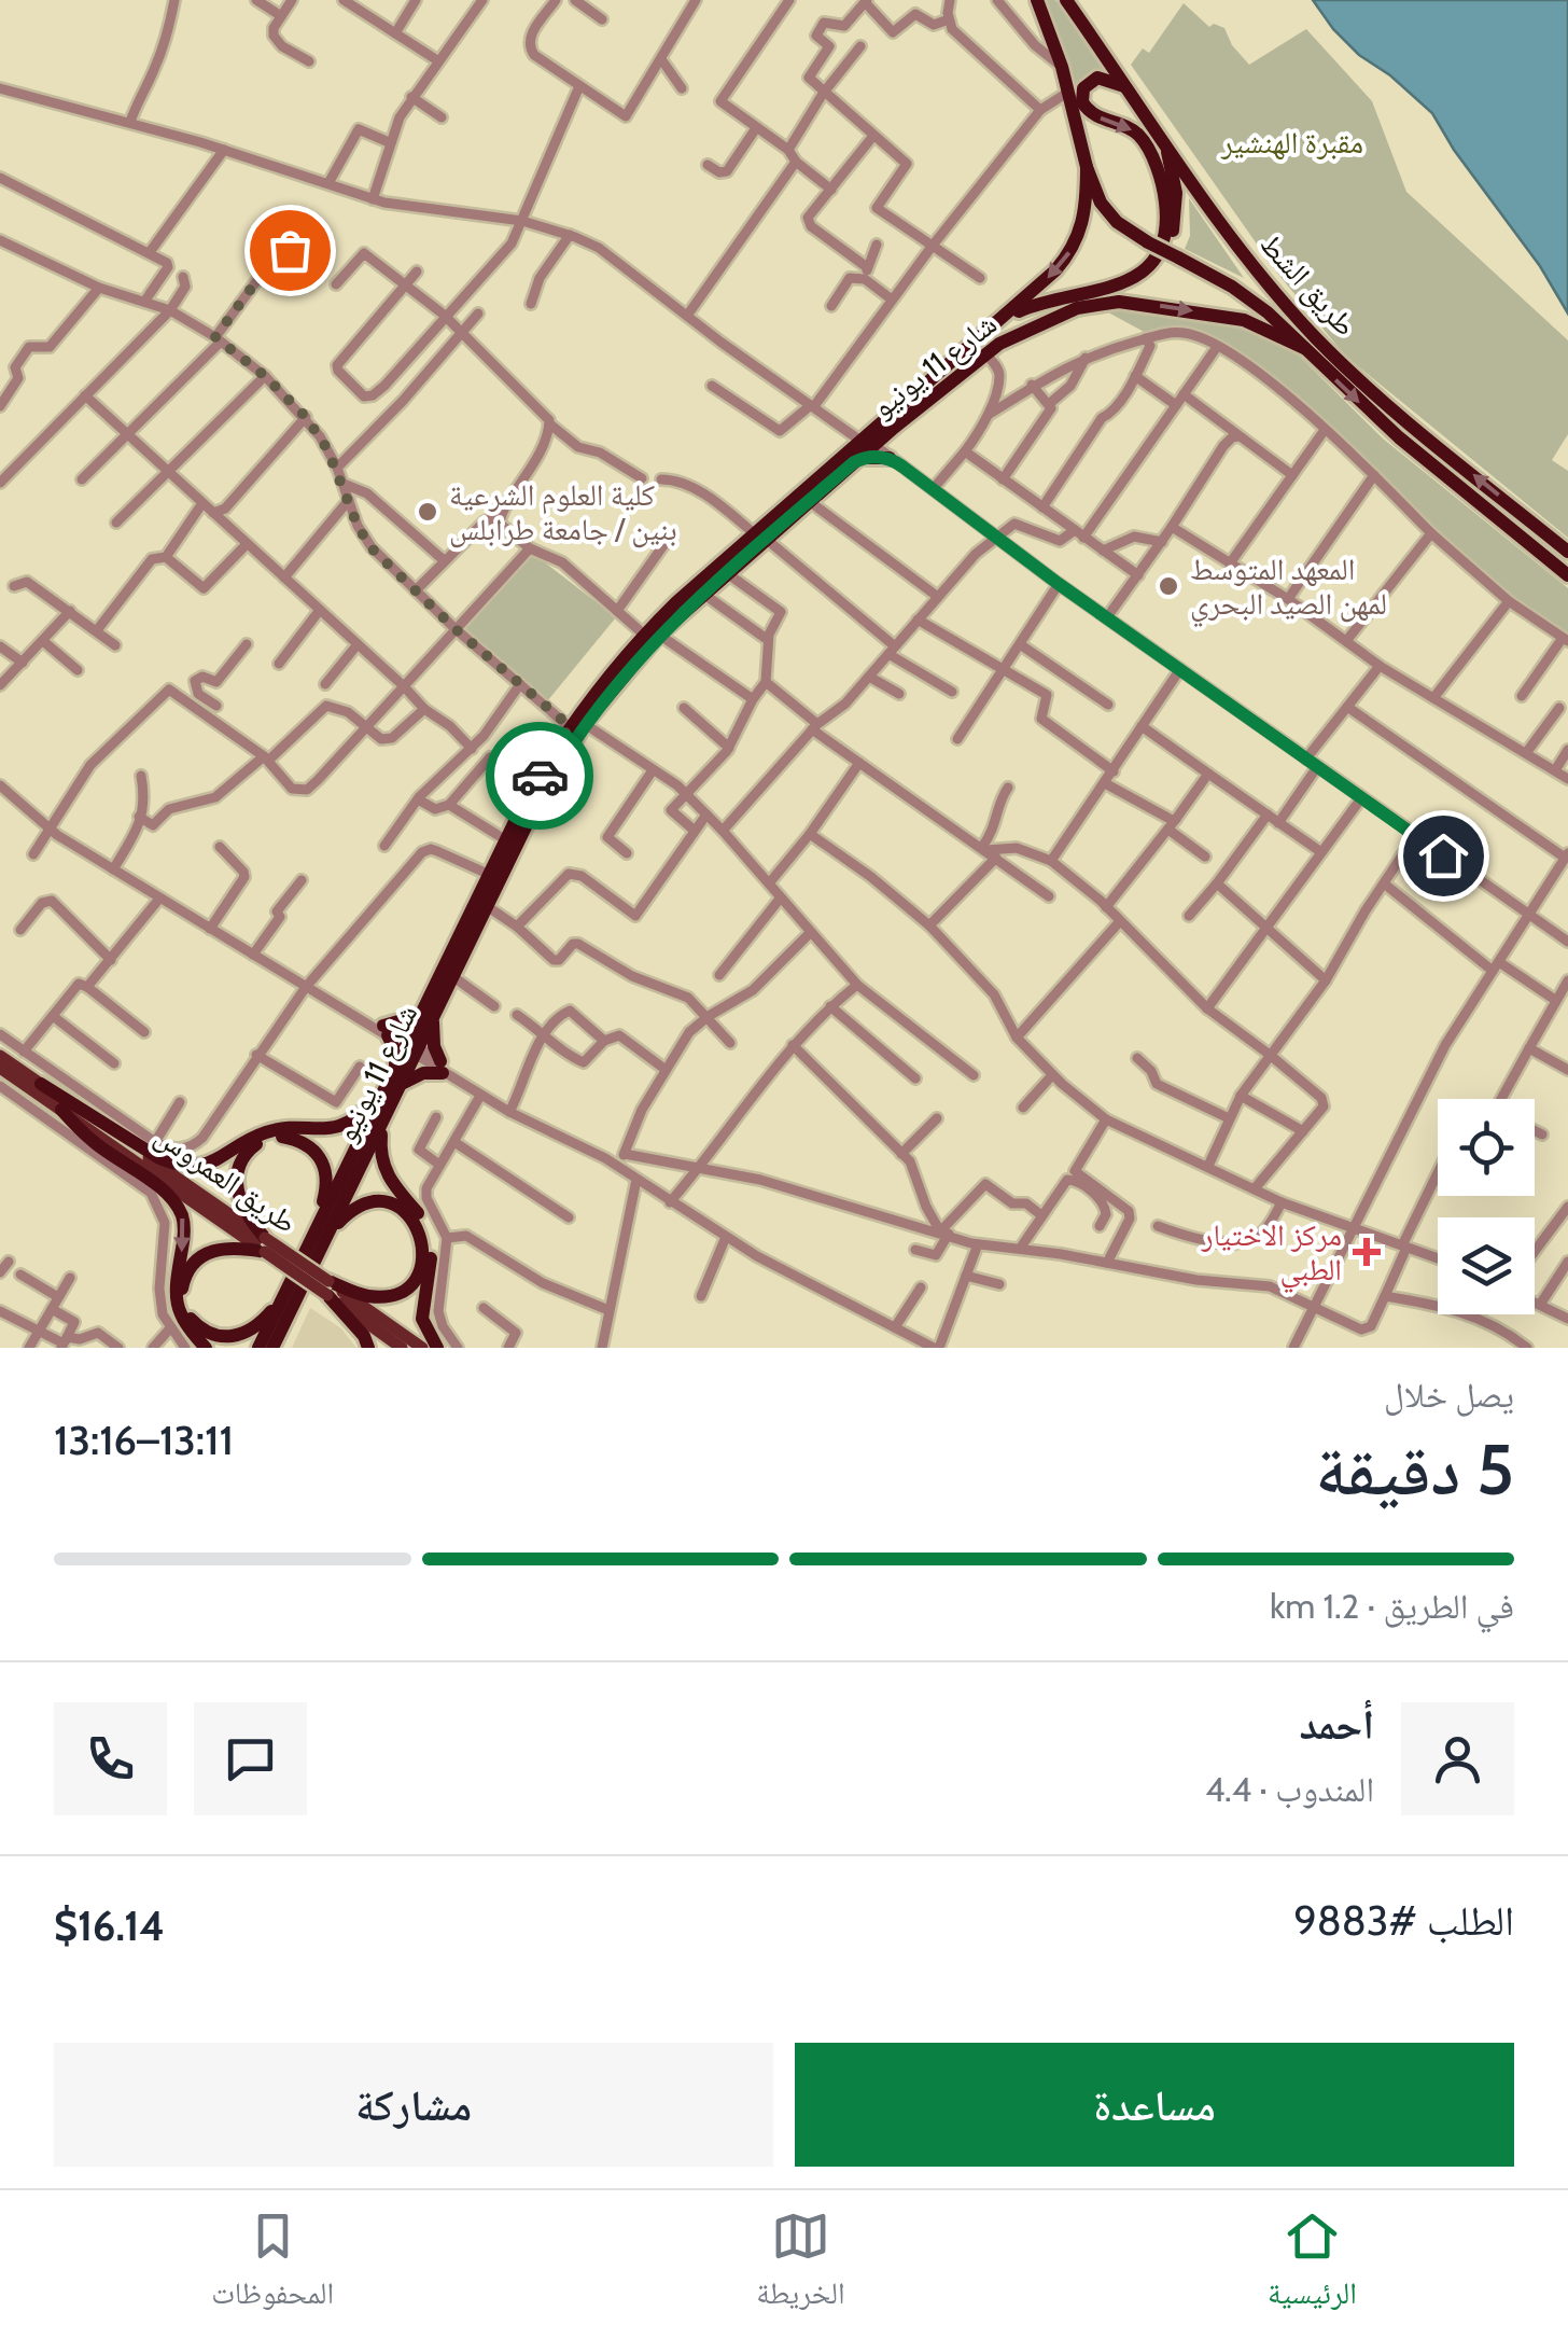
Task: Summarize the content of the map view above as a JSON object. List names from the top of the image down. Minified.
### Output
{"streets":{"highway":["طريق الشط","شارع 11 يونيو"],"main road":["طريق العمروس"]},"crossings":[["طريق الشط","شارع 11 يونيو"]],"parks":["مقبرة الهنشير"],"places":{"other":["كلية العلوم الشرعية بنين / جامعة طرابلس","المعهد المتوسط لمهن الصيد البحري"],"health":["مركز الاختيار الطبي"]},"page":{"heading":["5 دقيقة","يصل خلال","13:11–13:16"],"panel":["أحمد","المندوب · 4.4","الطلب #9883","$16.14"],"bar":"في الطريق · 1.2 km","buttons":["مساعدة","مشاركة"],"tabs":["الرئيسية","الخريطة","المحفوظات"]}}
